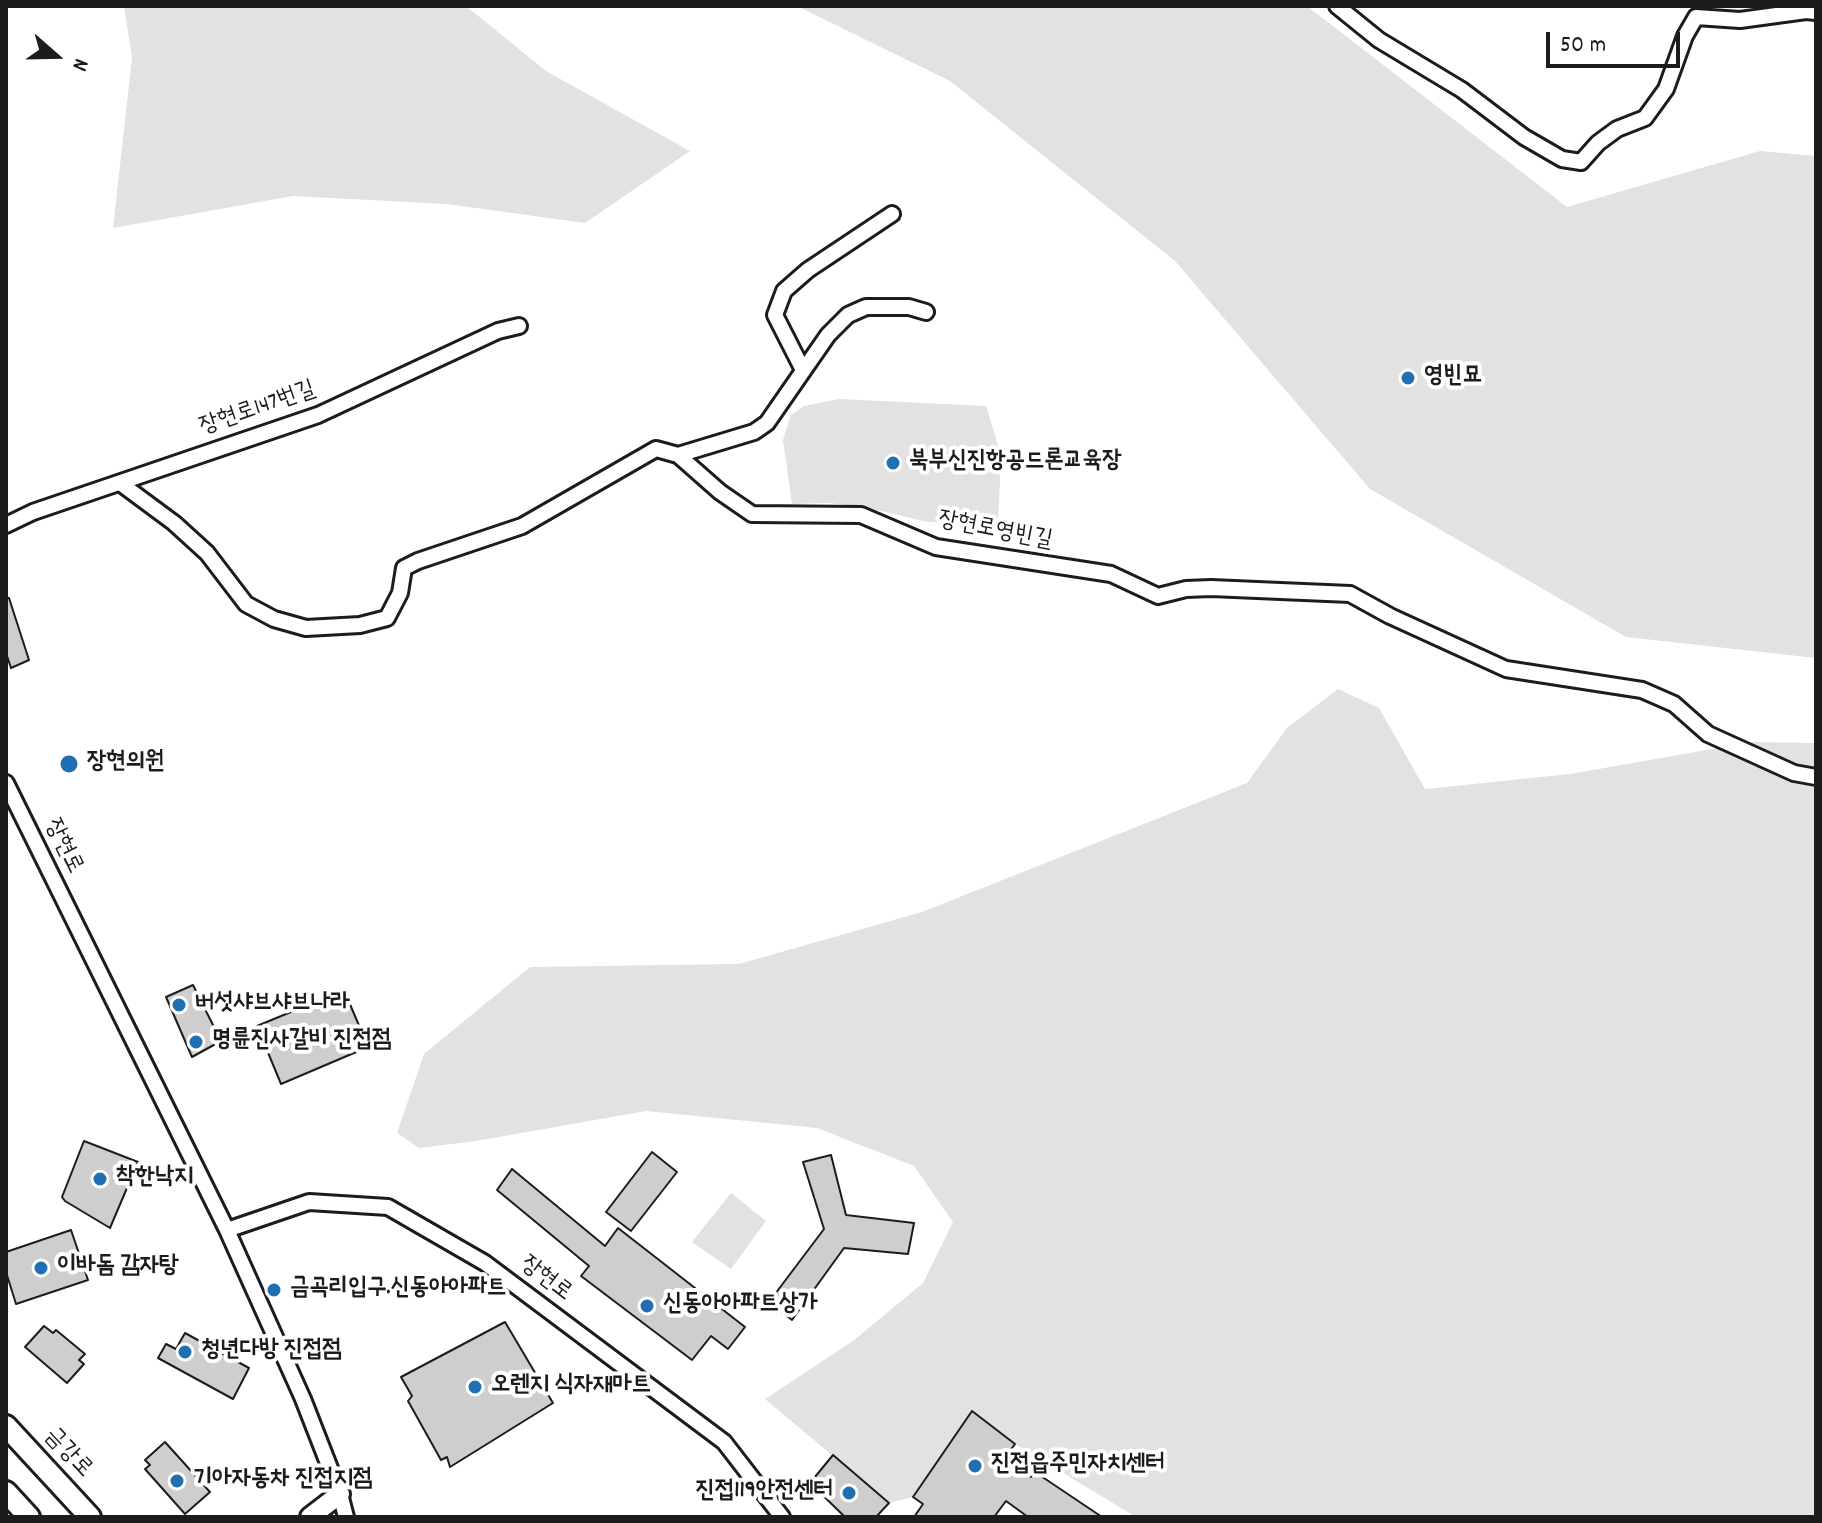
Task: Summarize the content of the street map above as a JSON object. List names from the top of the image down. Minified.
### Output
{"streets":{"main road":["금강로"],"street":["장현로147번길","장현로영빈길","장현로"]},"places":["영빈묘","북부신진항공드론교육장","장현의원","버섯샤브샤브나라","명륜진사갈비 진접점","착한낙지","이바돔 감자탕","금곡리입구.신동아아파트","신동아아파트상가","청년다방 진접점","오렌지 식자재마트","진접읍주민자치센터","기아자동차 진접지점","진접119안전센터"],"scale_bar":"50 m","north":"right"}
